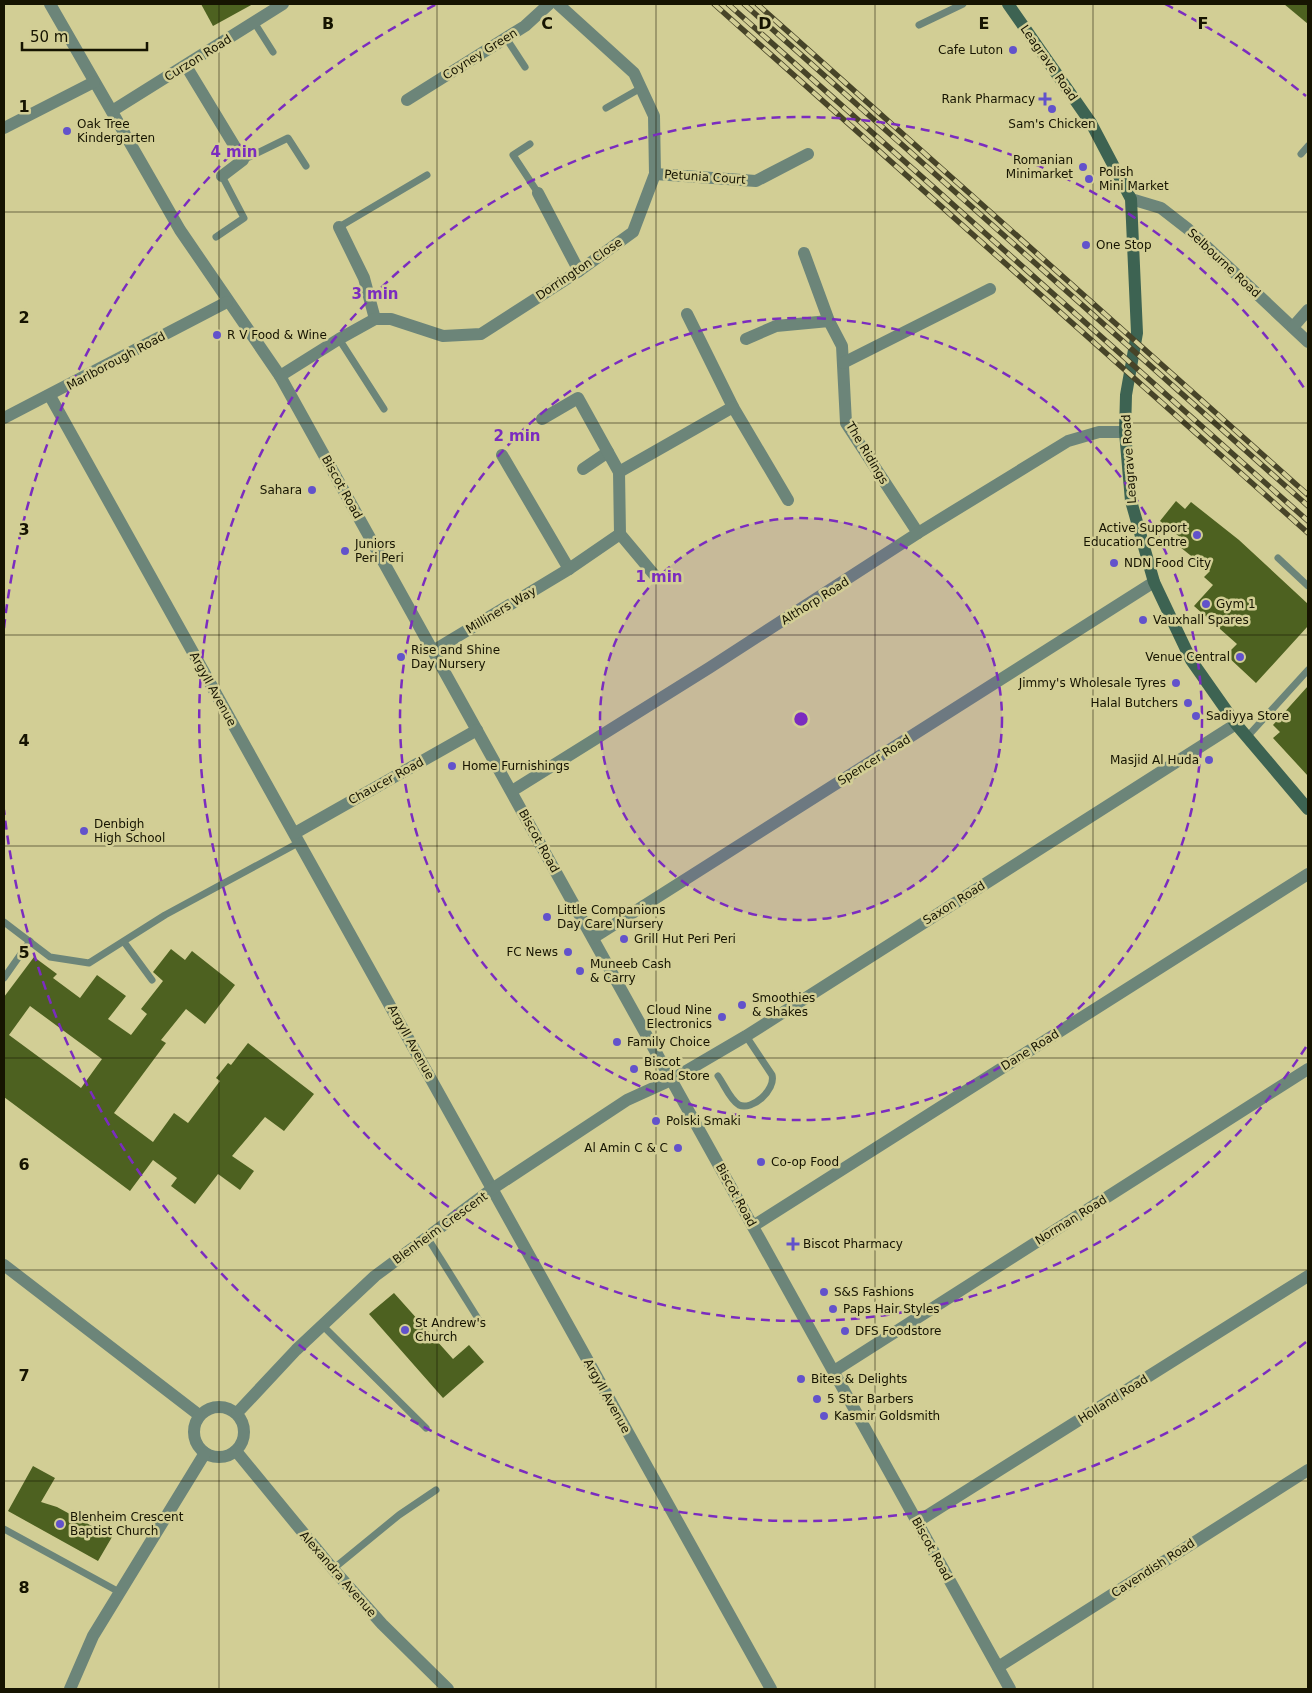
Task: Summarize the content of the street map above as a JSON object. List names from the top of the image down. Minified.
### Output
{"streets":{"main road":["Leagrave Road"],"street":["Coyney Green","Curzon Road","Petunia Court","Selbourne Road","Dorrington Close","Marlborough Road","The Ridings","Biscot Road","Althorp Road","Milliners Way","Argyll Avenue","Spencer Road","Chaucer Road","Saxon Road","Dane Road","Norman Road","Blenheim Crescent","Holland Road","Cavendish Road","Alexandra Avenue"]},"crossings":[["Curzon Road","Biscot Road"],["Leagrave Road","Selbourne Road"],["Leagrave Road","Althorp Road"],["Leagrave Road","Spencer Road"],["Leagrave Road","Saxon Road"],["Petunia Court","Dorrington Close"],["Marlborough Road","Biscot Road"],["Marlborough Road","Argyll Avenue"],["The Ridings","Althorp Road"],["Biscot Road","Althorp Road"],["Biscot Road","Milliners Way"],["Biscot Road","Spencer Road"],["Biscot Road","Chaucer Road"],["Biscot Road","Saxon Road"],["Biscot Road","Dane Road"],["Biscot Road","Norman Road"],["Biscot Road","Blenheim Crescent"],["Biscot Road","Holland Road"],["Biscot Road","Cavendish Road"],["Argyll Avenue","Chaucer Road"],["Argyll Avenue","Blenheim Crescent"],["Saxon Road","Blenheim Crescent"],["Blenheim Crescent","Alexandra Avenue"]],"places":{"other":["Cafe Luton","Sam's Chicken","Oak Tree Kindergarten","Romanian Minimarket","Polish Mini Market","One Stop","R V Food & Wine","Sahara","Active Support Education Centre","Juniors Peri Peri","NDN Food City","Gym 1","Vauxhall Spares","Rise and Shine Day Nursery","Venue Central","Jimmy's Wholesale Tyres","Halal Butchers","Sadiyya Store","Masjid Al Huda","Home Furnishings","Denbigh High School","Little Companions Day Care Nursery","Grill Hut Peri Peri","FC News","Muneeb Cash & Carry","Smoothies & Shakes","Cloud Nine Electronics","Family Choice","Biscot Road Store","Polski Smaki","Al Amin C & C","Co-op Food","S&S Fashions","Paps Hair Styles","St Andrew's Church","DFS Foodstore","Bites & Delights","5 Star Barbers","Kasmir Goldsmith","Blenheim Crescent Baptist Church"],"health":["Rank Pharmacy","Biscot Pharmacy"]},"scale_bar":"50 m","grid":{"columns":["B","C","D","E","F"],"rows":["1","2","3","4","5","6","7","8"]},"rings":["4 min","3 min","2 min","1 min"]}
